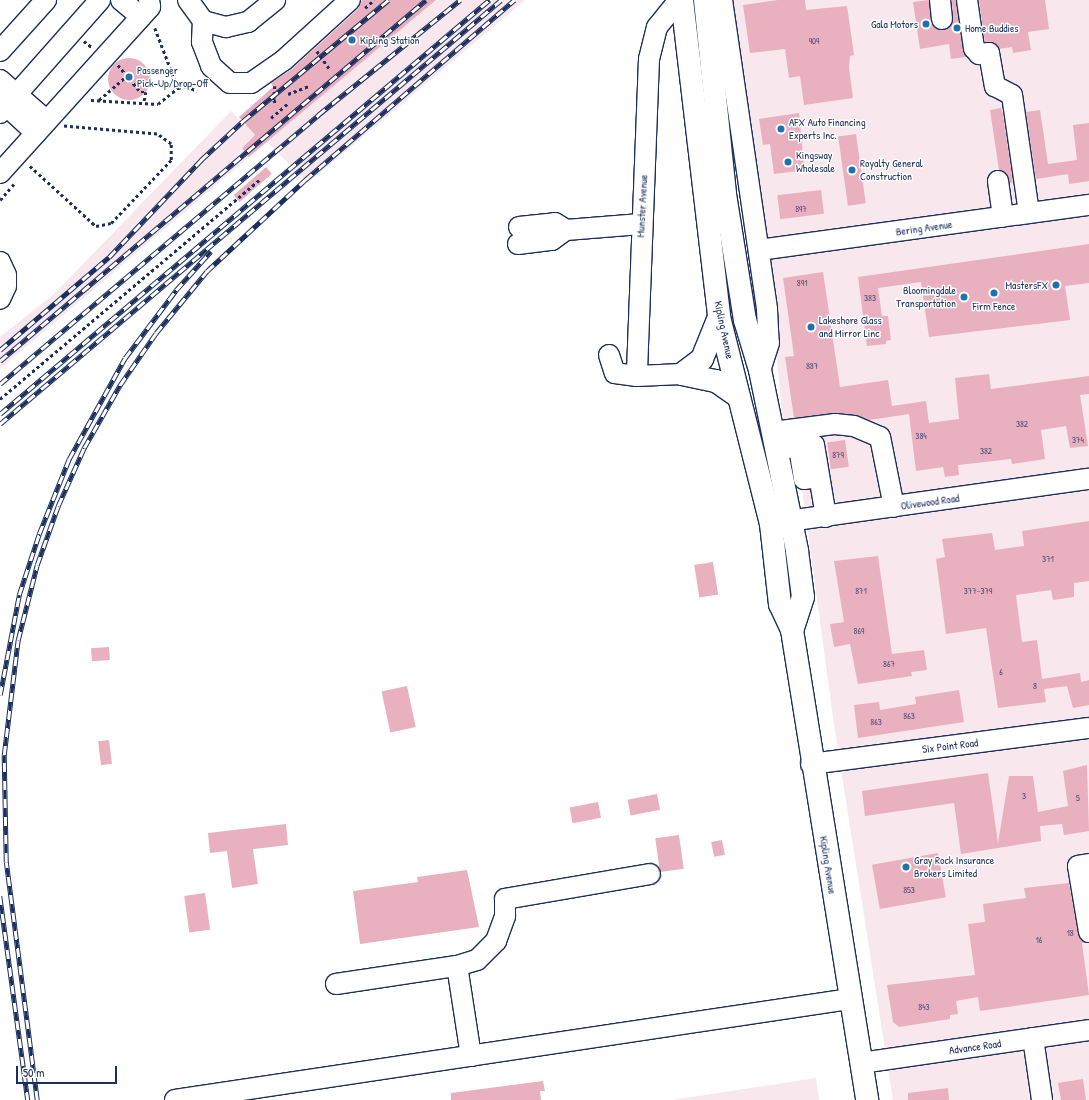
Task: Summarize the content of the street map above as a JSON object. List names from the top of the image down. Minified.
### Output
{"streets":{"main road":["Kipling Avenue"],"street":["Munster Avenue","Bering Avenue","Olivewood Road","Six Point Road","Advance Road"]},"crossings":[["Munster Avenue","Kipling Avenue"],["Kipling Avenue","Olivewood Road"],["Kipling Avenue","Six Point Road"],["Kipling Avenue","Advance Road"]],"places":["Gala Motors","Home Buddies","Kipling Station","Passenger Pick-Up/Drop-Off","AFX Auto Financing Experts Inc.","Kingsway Wholesale","Royalty General Construction","MastersFX","Firm Fence","Bloomingdale Transportation","Lakeshore Glass and Mirror Linc","Gray Rock Insurance Brokers Limited"],"house_numbers":["909","897","891","383","887","382","384","374","382","879","371","871","377-379","869","867","6","8","863","863","3","5","853","18","16","843"],"scale_bar":"50 m"}
